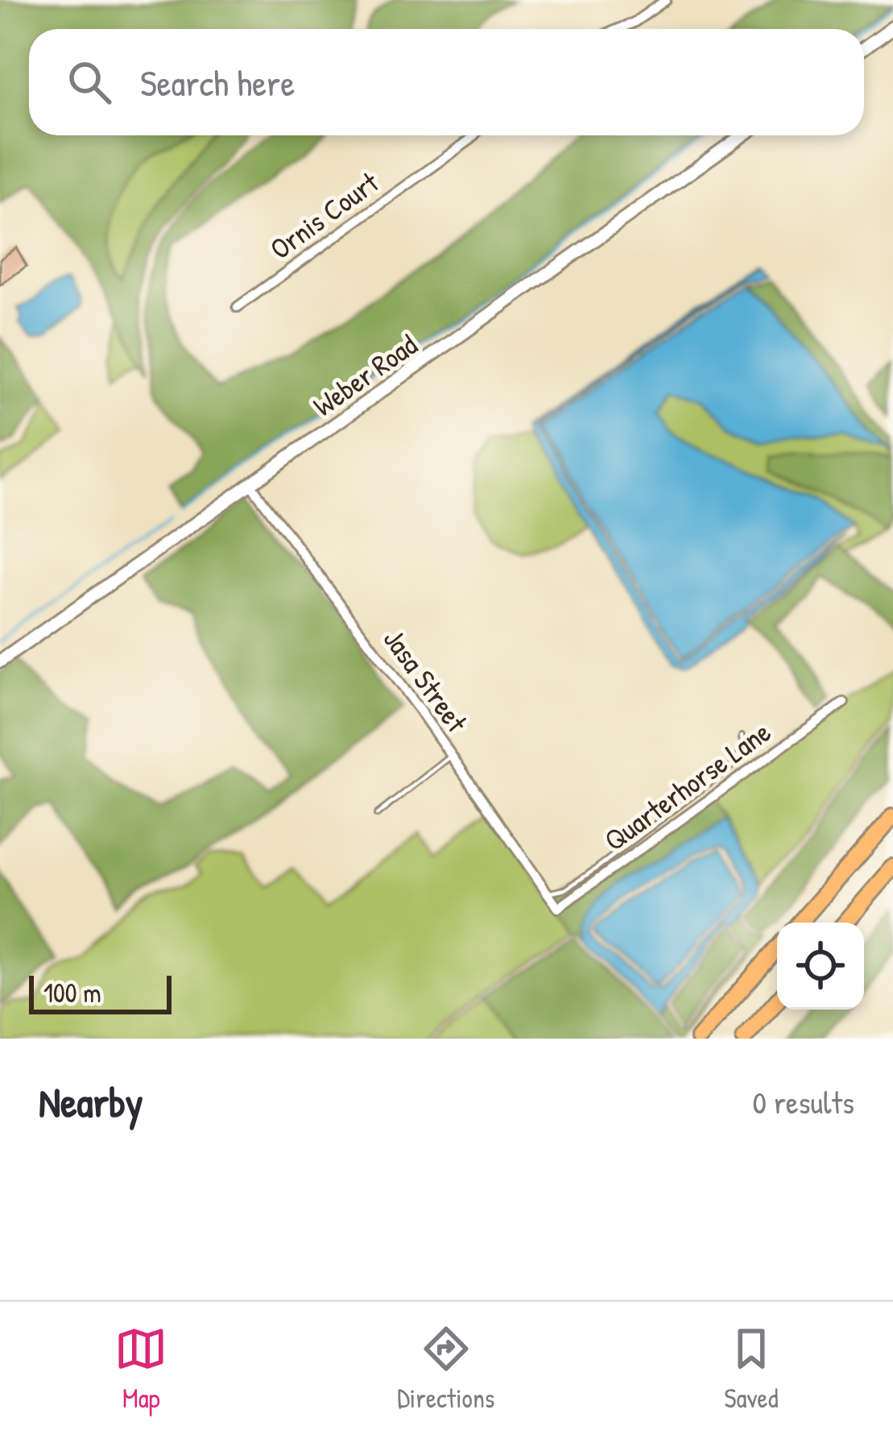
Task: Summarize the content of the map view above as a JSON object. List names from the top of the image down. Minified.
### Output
{"streets":{"street":["Ornis Court","Weber Road","Jasa Street","Quarterhorse Lane"]},"crossings":[["Weber Road","Jasa Street"],["Jasa Street","Quarterhorse Lane"]],"scale_bar":"100 m","page":{"search":"Search here","scale":"100 m","heading":["Nearby","0 results"],"nav":["Map","Directions","Saved"]}}
